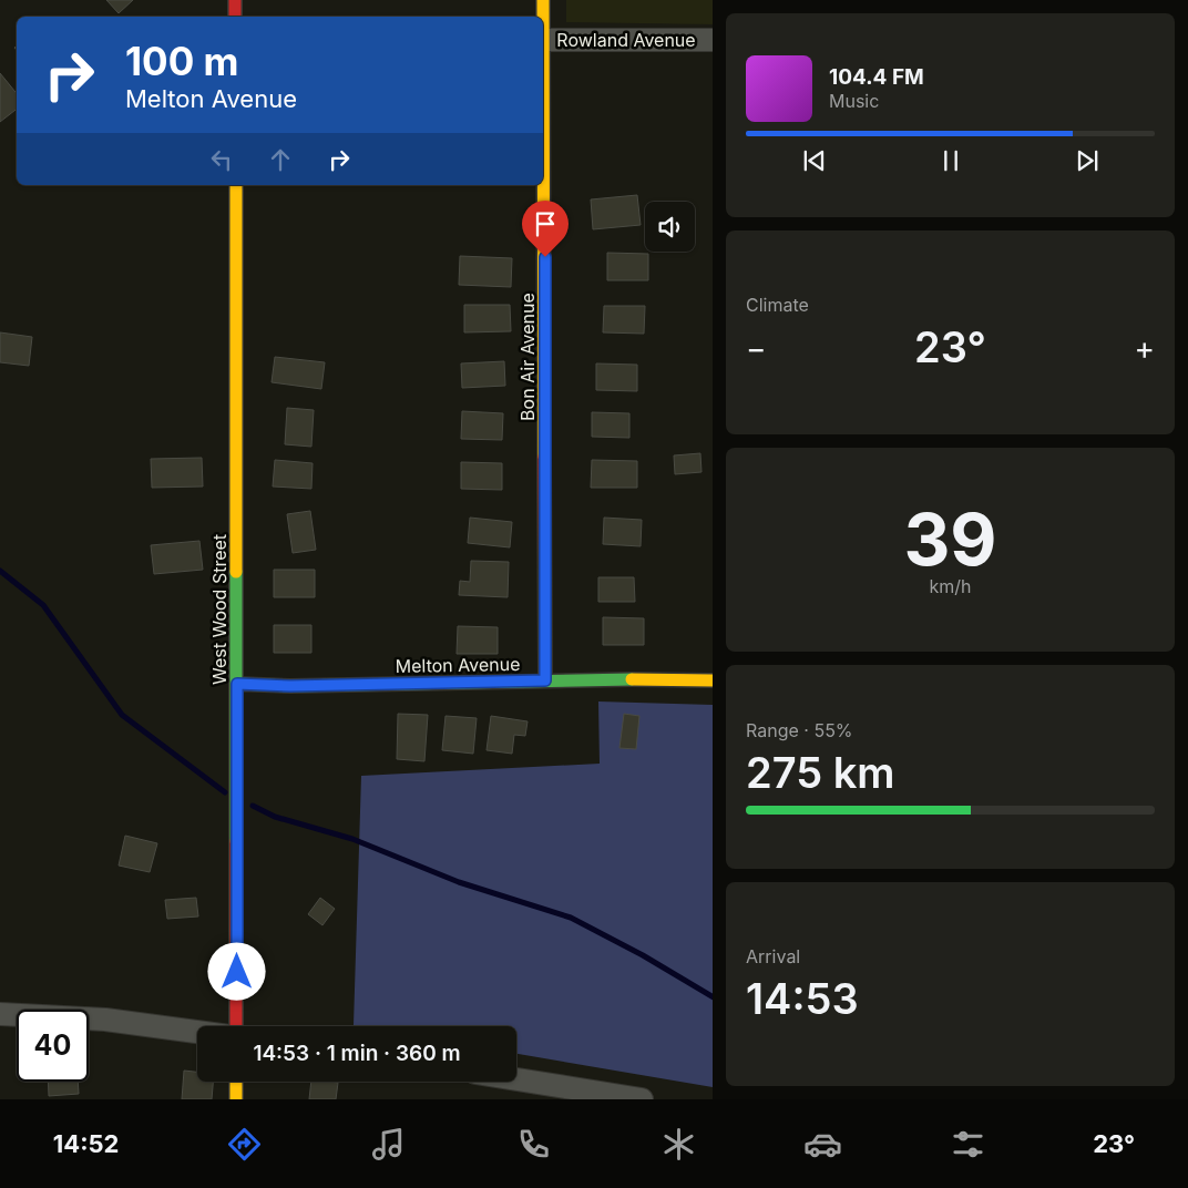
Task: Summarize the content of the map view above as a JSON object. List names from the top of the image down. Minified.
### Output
{"streets":{"street":["Rowland Avenue","Bon Air Avenue","West Wood Street","Melton Avenue"]},"crossings":[["Bon Air Avenue","Melton Avenue"],["West Wood Street","Melton Avenue"]],"page":{"turn":["100 m","Melton Avenue"],"song":["104.4 FM","Music"],"tile":["Climate",["39","km/h"],["Range · 55%","275 km"],["Arrival","14:53"]],"heat":["−","23°","+"],"limit":"40","trip":"14:53 · 1 min · 360 m","tabs":["14:52","23°"]}}
